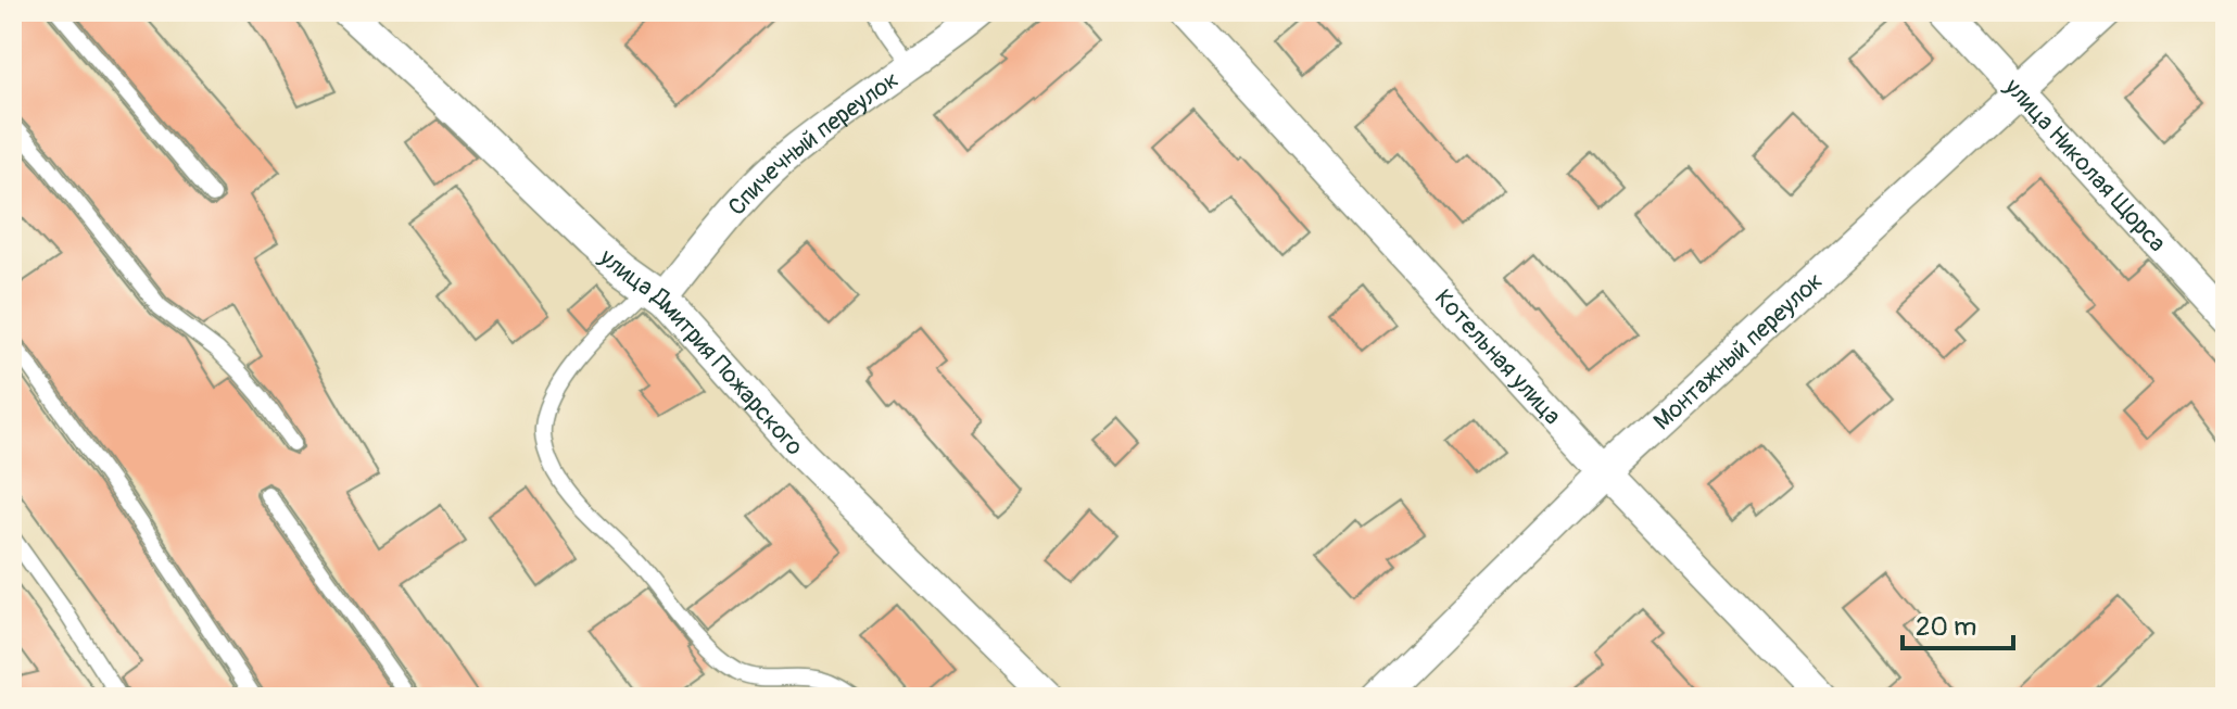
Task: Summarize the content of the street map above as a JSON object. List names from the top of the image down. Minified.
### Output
{"streets":{"street":["Спичечный переулок","улица Николая Щорса","Монтажный переулок","улица Дмитрия Пожарского","Котельная улица"]},"crossings":[["Спичечный переулок","улица Дмитрия Пожарского"],["улица Николая Щорса","Монтажный переулок"],["Монтажный переулок","Котельная улица"]],"scale_bar":"20 m"}
